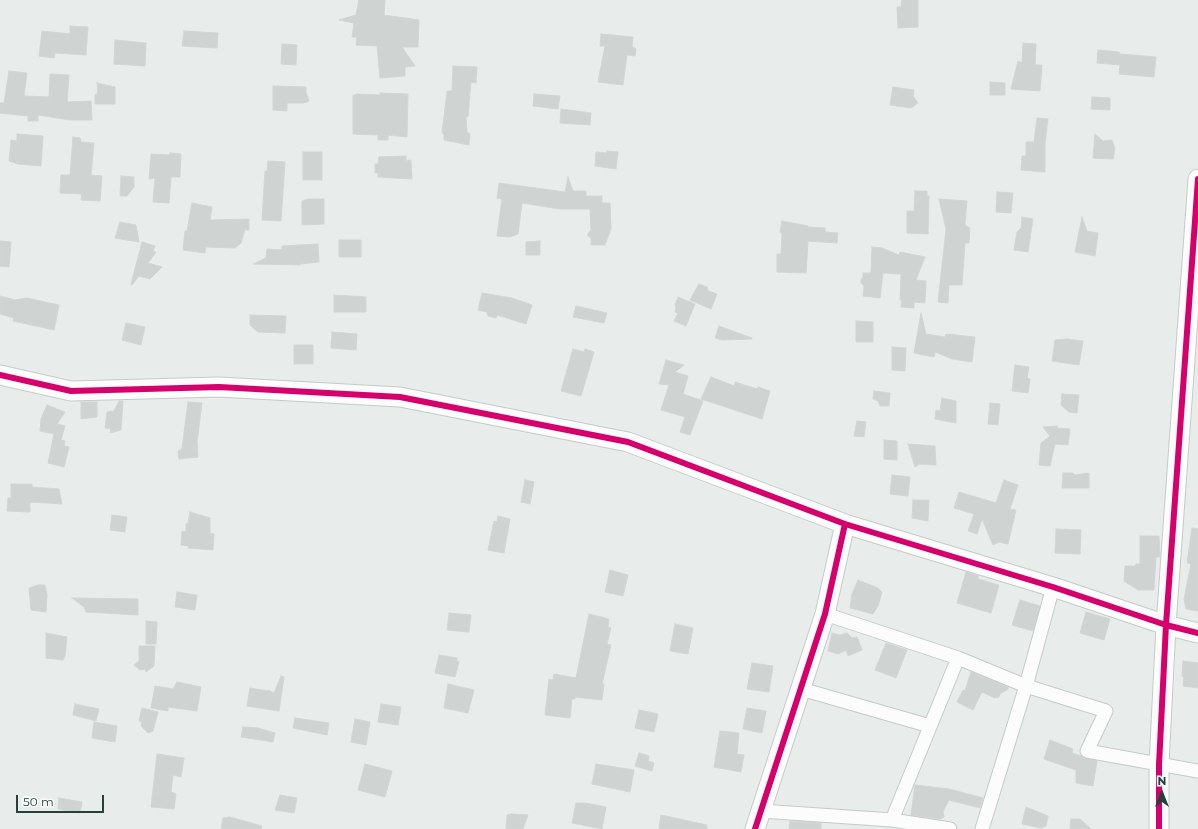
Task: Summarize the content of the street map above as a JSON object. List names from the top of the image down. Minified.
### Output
{"scale_bar":"50 m","north":"top"}
